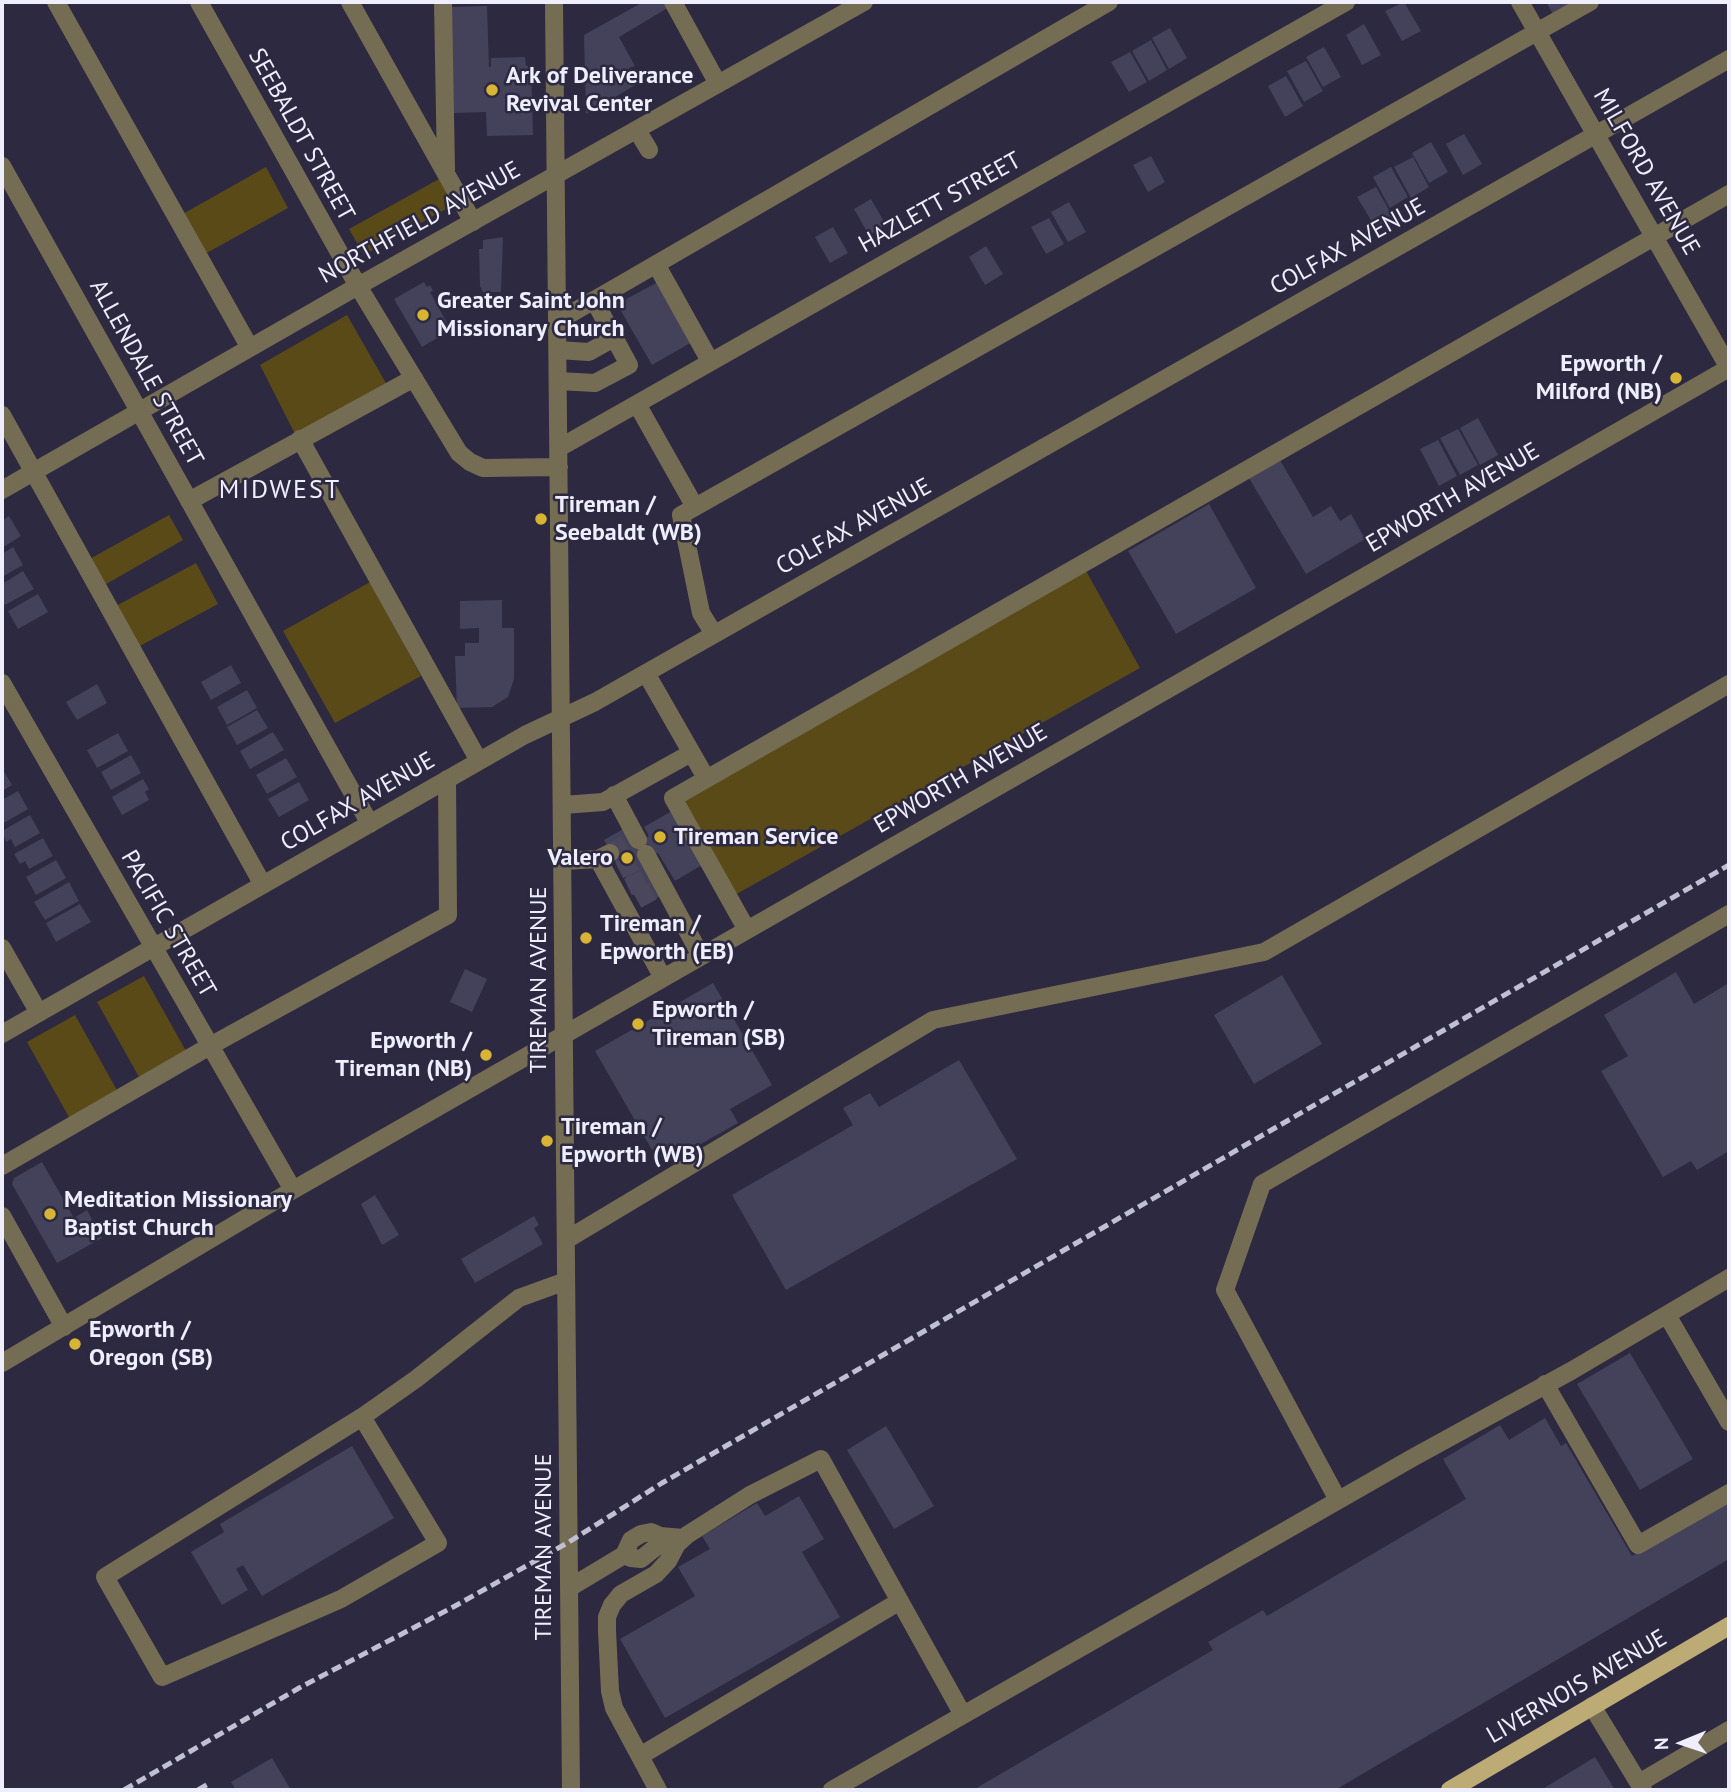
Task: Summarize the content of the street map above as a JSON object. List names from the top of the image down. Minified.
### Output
{"streets":{"main road":["LIVERNOIS AVENUE"],"street":["SEEBALDT STREET","MILFORD AVENUE","HAZLETT STREET","NORTHFIELD AVENUE","COLFAX AVENUE","ALLENDALE STREET","EPWORTH AVENUE","PACIFIC STREET","TIREMAN AVENUE"]},"crossings":[["SEEBALDT STREET","NORTHFIELD AVENUE"],["SEEBALDT STREET","TIREMAN AVENUE"],["MILFORD AVENUE","COLFAX AVENUE"],["MILFORD AVENUE","EPWORTH AVENUE"],["HAZLETT STREET","TIREMAN AVENUE"],["NORTHFIELD AVENUE","ALLENDALE STREET"],["NORTHFIELD AVENUE","TIREMAN AVENUE"],["COLFAX AVENUE","ALLENDALE STREET"],["COLFAX AVENUE","PACIFIC STREET"],["COLFAX AVENUE","TIREMAN AVENUE"],["EPWORTH AVENUE","PACIFIC STREET"],["EPWORTH AVENUE","TIREMAN AVENUE"]],"districts":["MIDWEST"],"places":["Ark of Deliverance Revival Center","Greater Saint John Missionary Church","Epworth / Milford (NB)","Tireman / Seebaldt (WB)","Tireman Service","Valero","Tireman / Epworth (EB)","Epworth / Tireman (SB)","Epworth / Tireman (NB)","Tireman / Epworth (WB)","Meditation Missionary Baptist Church","Epworth / Oregon (SB)"],"north":"left"}
